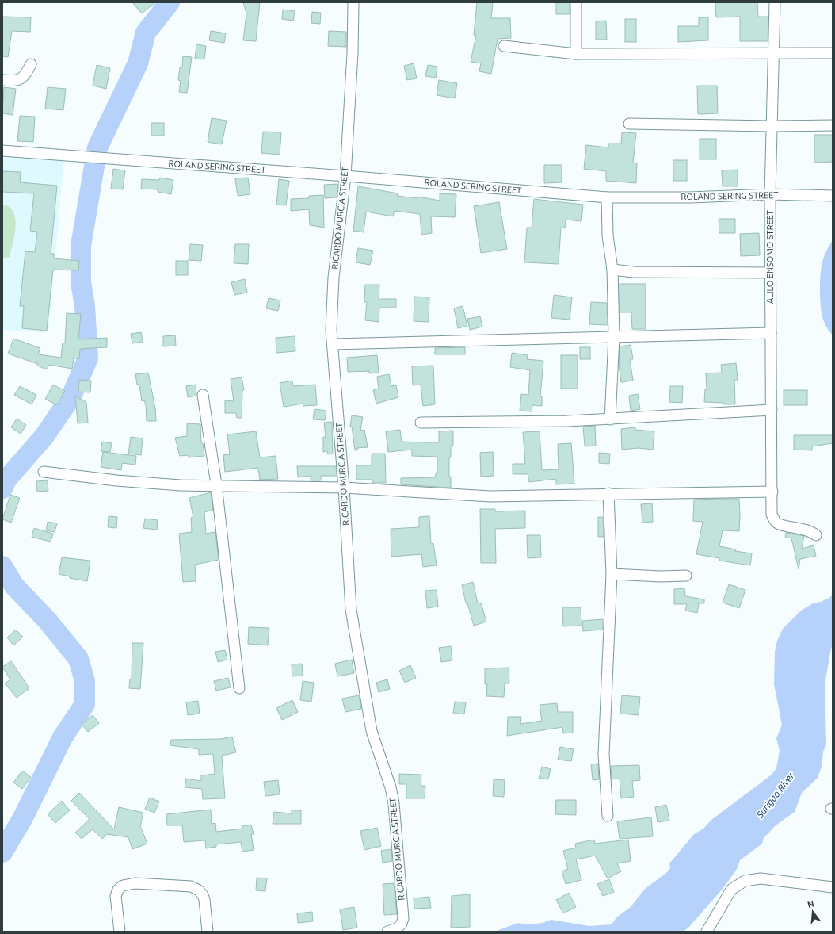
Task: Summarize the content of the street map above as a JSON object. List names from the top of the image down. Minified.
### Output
{"streets":{"street":["ROLAND SERING STREET","RICARDO MURCIA STREET","ALILO ENSOMO STREET"]},"crossings":[["ROLAND SERING STREET","RICARDO MURCIA STREET"],["ROLAND SERING STREET","ALILO ENSOMO STREET"]],"water":["Surigao River"],"north":"top"}
